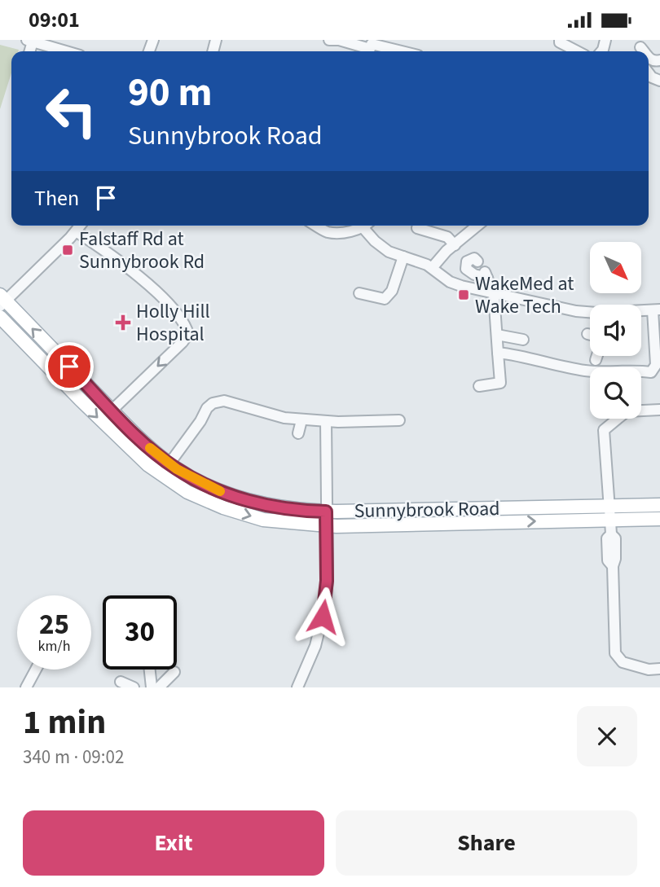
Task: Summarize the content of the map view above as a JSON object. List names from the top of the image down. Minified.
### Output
{"streets":{"main road":["Sunnybrook Road"]},"places":{"transit":["Falstaff Rd at Sunnybrook Rd","WakeMed at Wake Tech"],"health":["Holly Hill Hospital"]},"north":"bottom right","page":{"status":"09:01","turn":["90 m","Sunnybrook Road"],"then":"Then","speed":"25 km/h","limit":"30","heading":["1 min","340 m · 09:02"],"buttons":["Exit","Share"]}}
